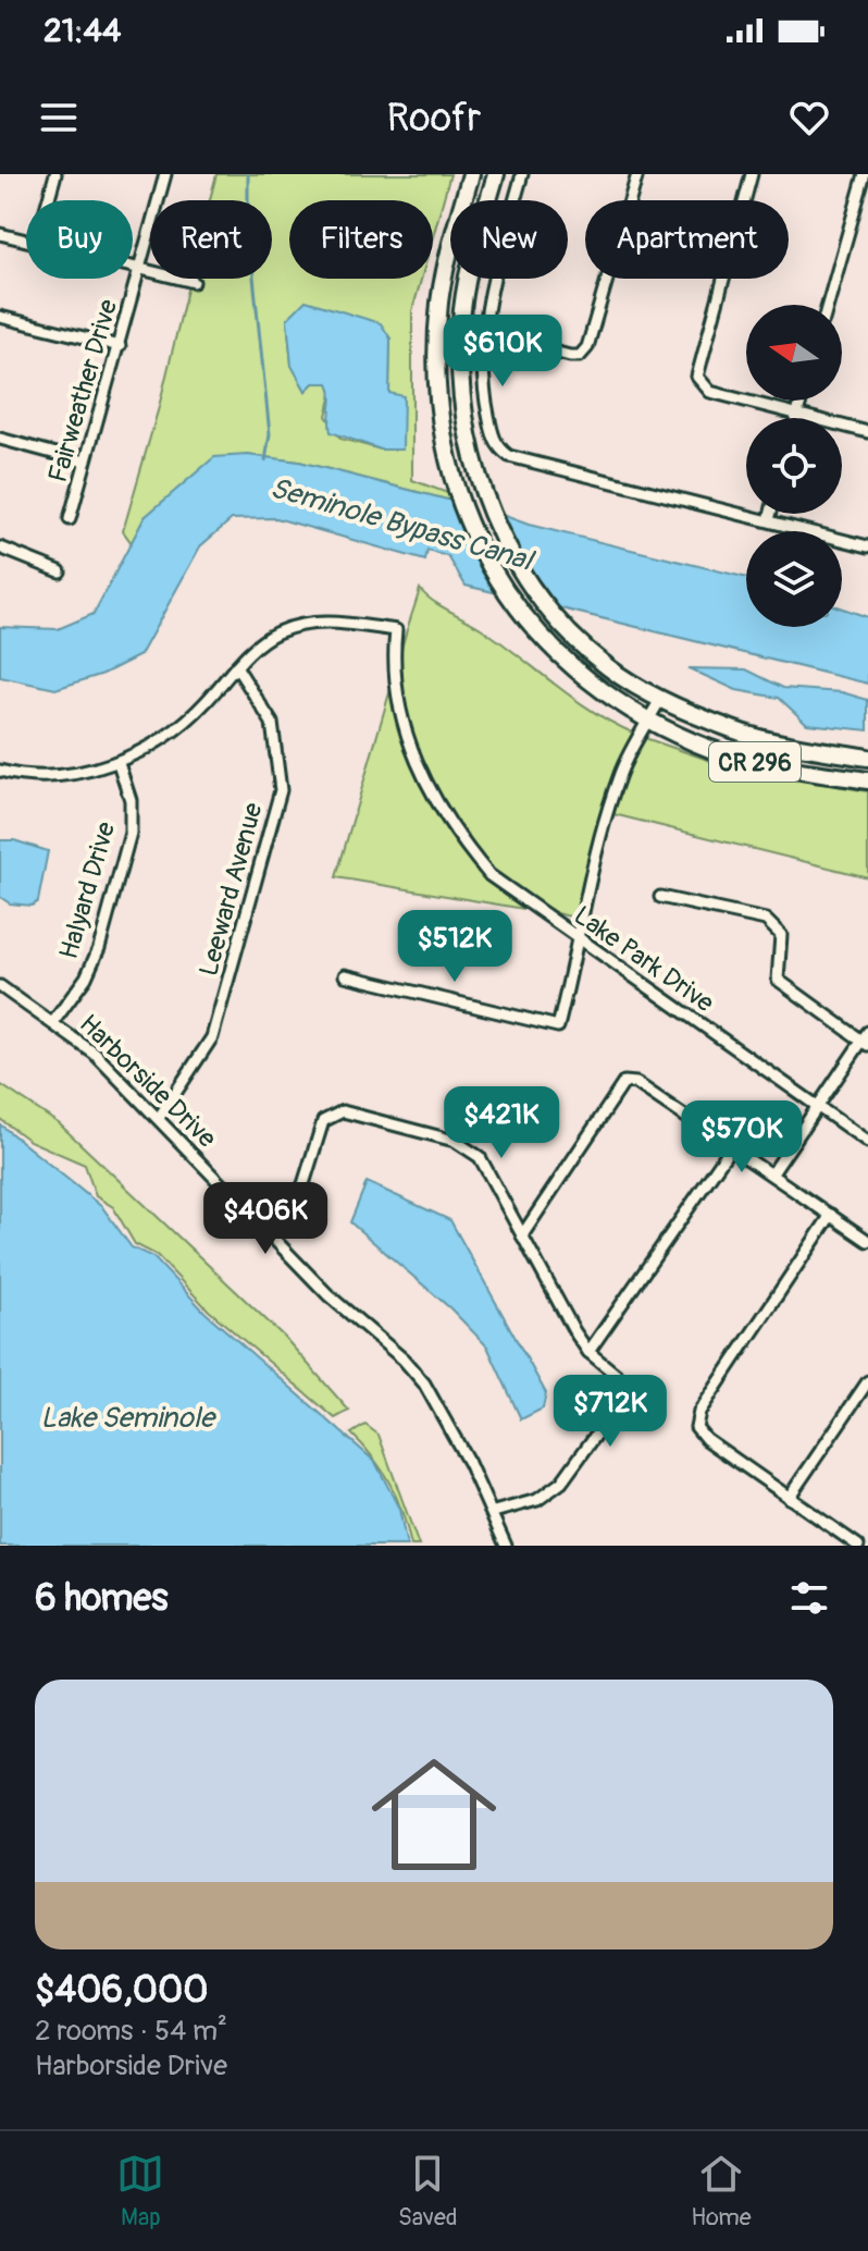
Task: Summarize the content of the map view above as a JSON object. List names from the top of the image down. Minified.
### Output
{"streets":{"main road":["CR 296"],"street":["Fairweather Drive","Leeward Avenue","Halyard Drive","Lake Park Drive","Harborside Drive"]},"crossings":[["Leeward Avenue","Lake Park Drive"],["Leeward Avenue","Harborside Drive"],["Halyard Drive","Harborside Drive"]],"water":["Seminole Bypass Canal","Lake Seminole"],"north":"left","page":{"status":"21:44","header":"Roofr","chip":["Buy","Rent","Filters","New","Apartment"],"price":["$610K","$512K","$421K","$570K","$406K","$712K"],"heading":"6 homes","list":[{"name":"$406,000","note":"2 rooms · 54 m² · Harborside Drive"}],"tabs":["Map","Saved","Home"]}}
